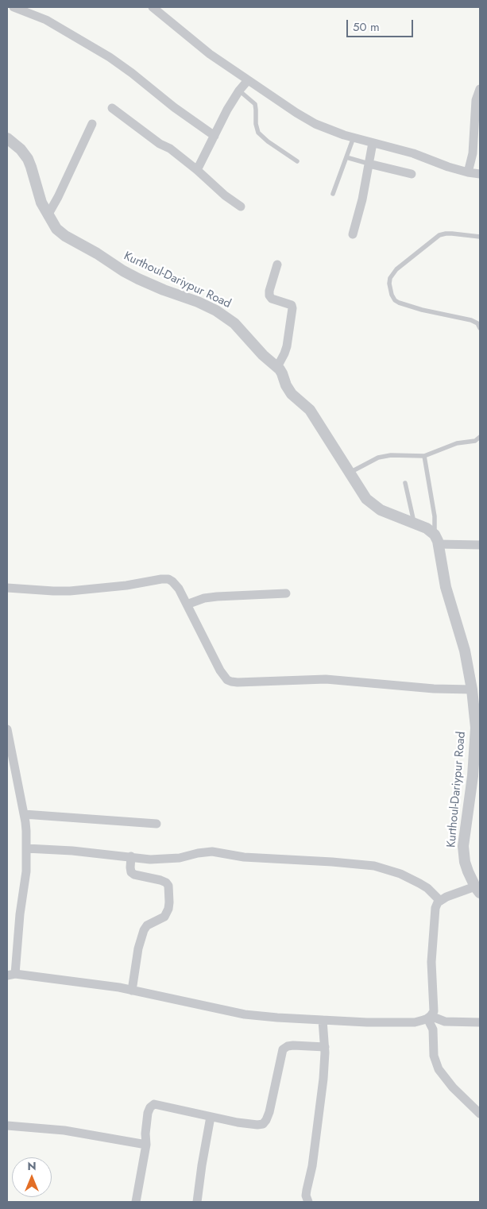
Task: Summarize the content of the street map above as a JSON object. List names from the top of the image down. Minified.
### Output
{"streets":{"street":["Kurthoul-Dariypur Road"]},"scale_bar":"50 m","north":"top"}
